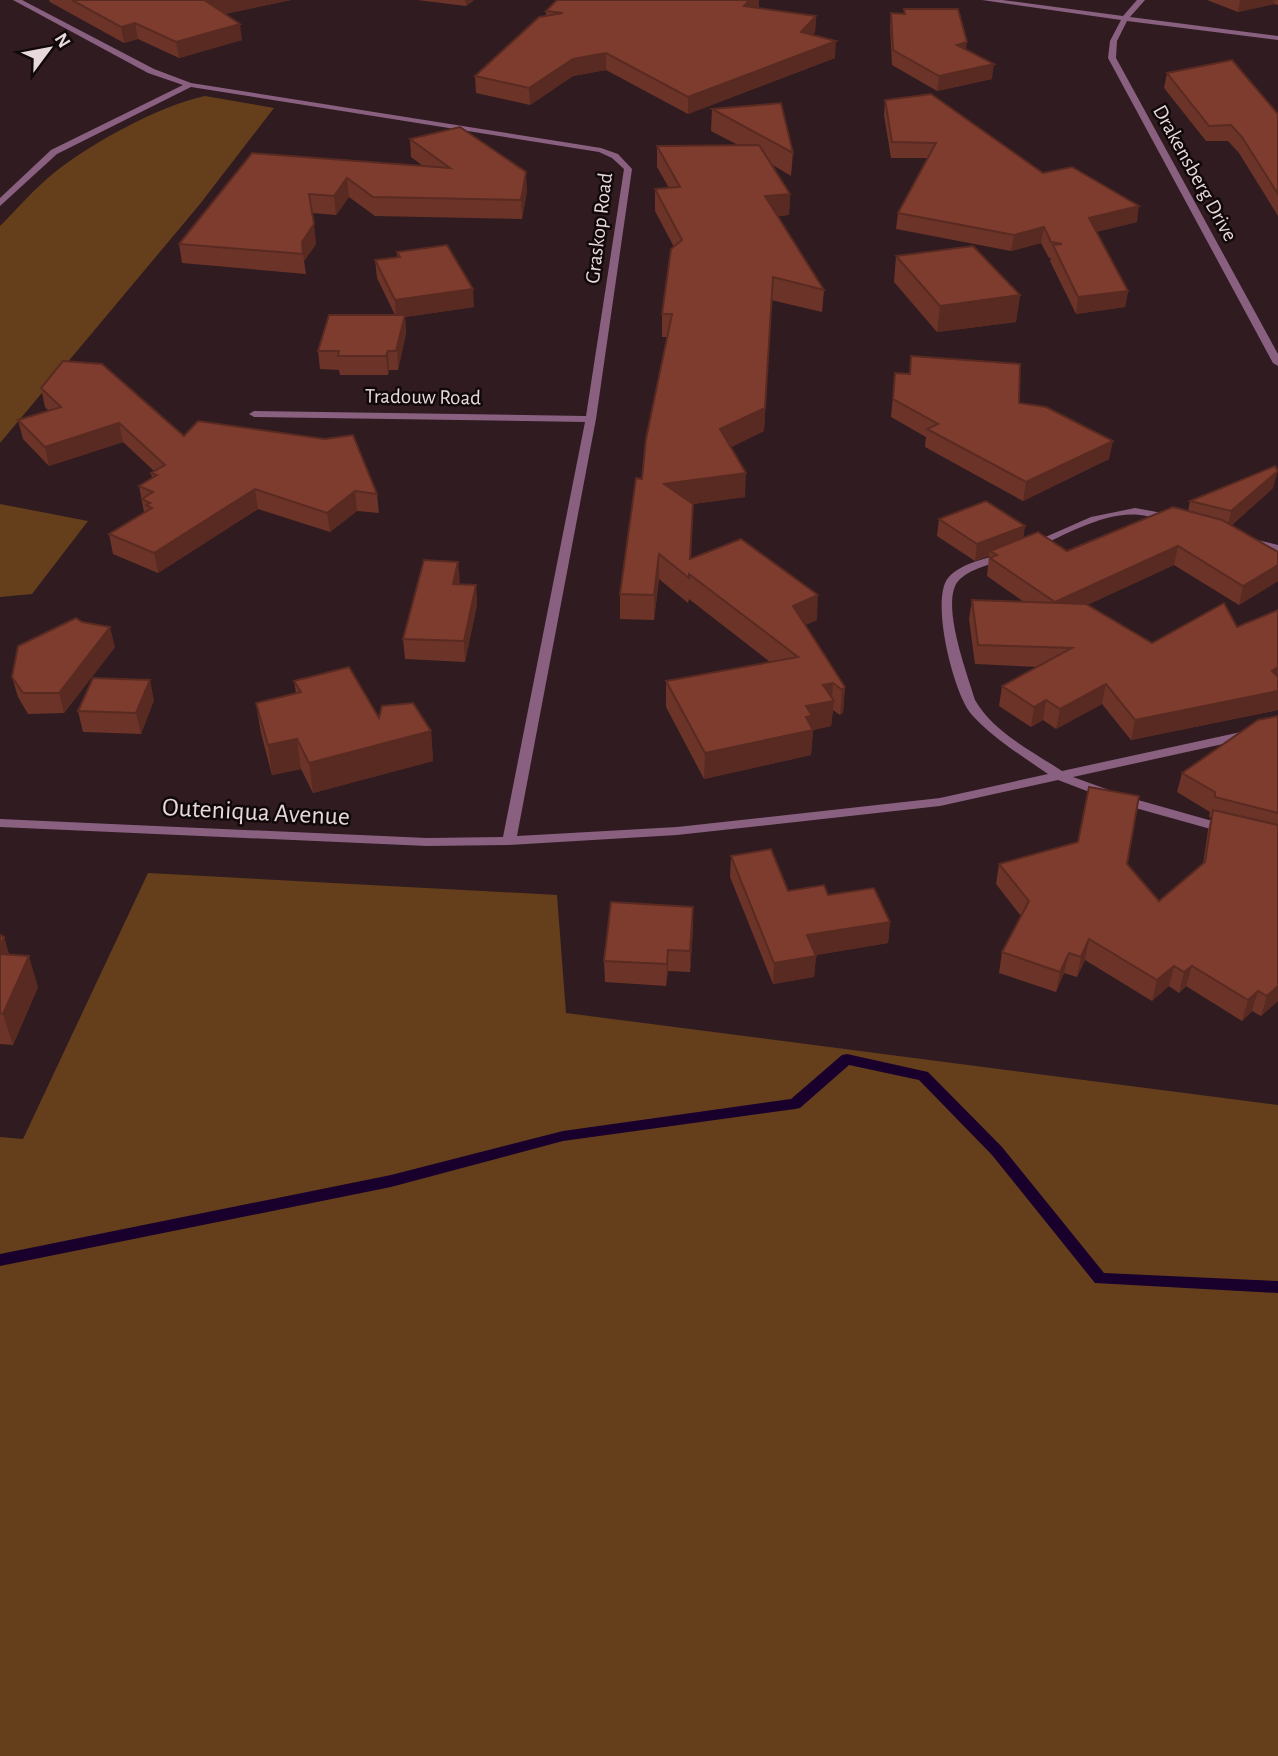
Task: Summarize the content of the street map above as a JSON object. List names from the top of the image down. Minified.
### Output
{"streets":{"street":["Drakensberg Drive","Graskop Road","Tradouw Road","Outeniqua Avenue"]},"crossings":[["Graskop Road","Tradouw Road"],["Graskop Road","Outeniqua Avenue"]],"north":"top right"}
